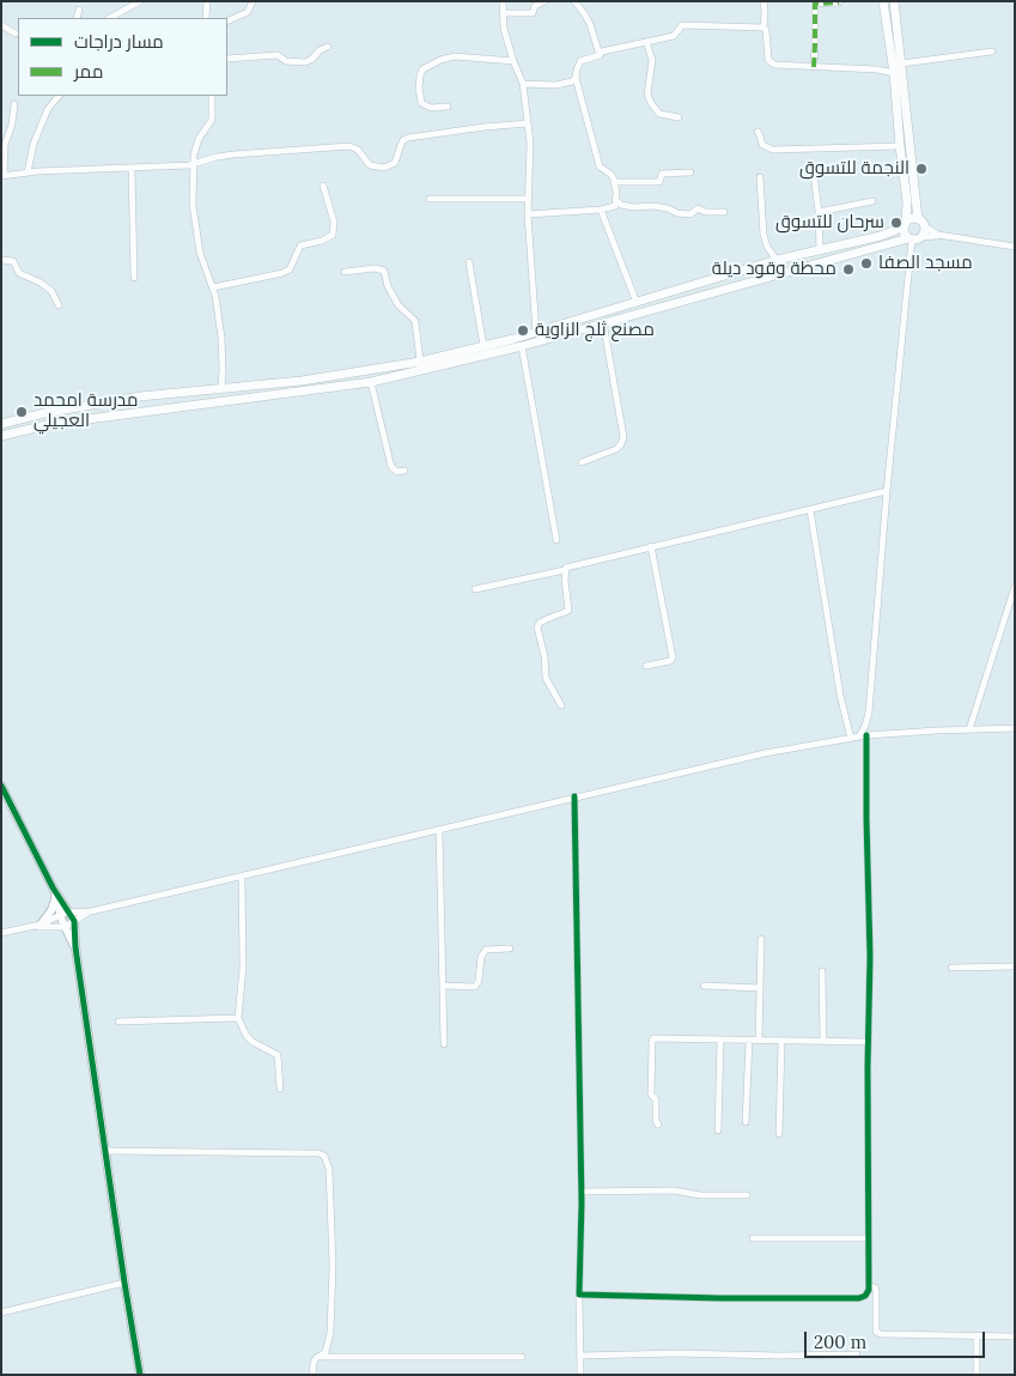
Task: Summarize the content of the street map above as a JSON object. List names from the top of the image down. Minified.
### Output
{"places":["النجمة للتسوق","سرحان للتسوق","مسجد الصفا","محطة وقود ديلة","مصنع ثلج الزاوية","مدرسة امحمد العجيلي"],"legend":["مسار دراجات","ممر"],"scale_bar":"200 m"}
